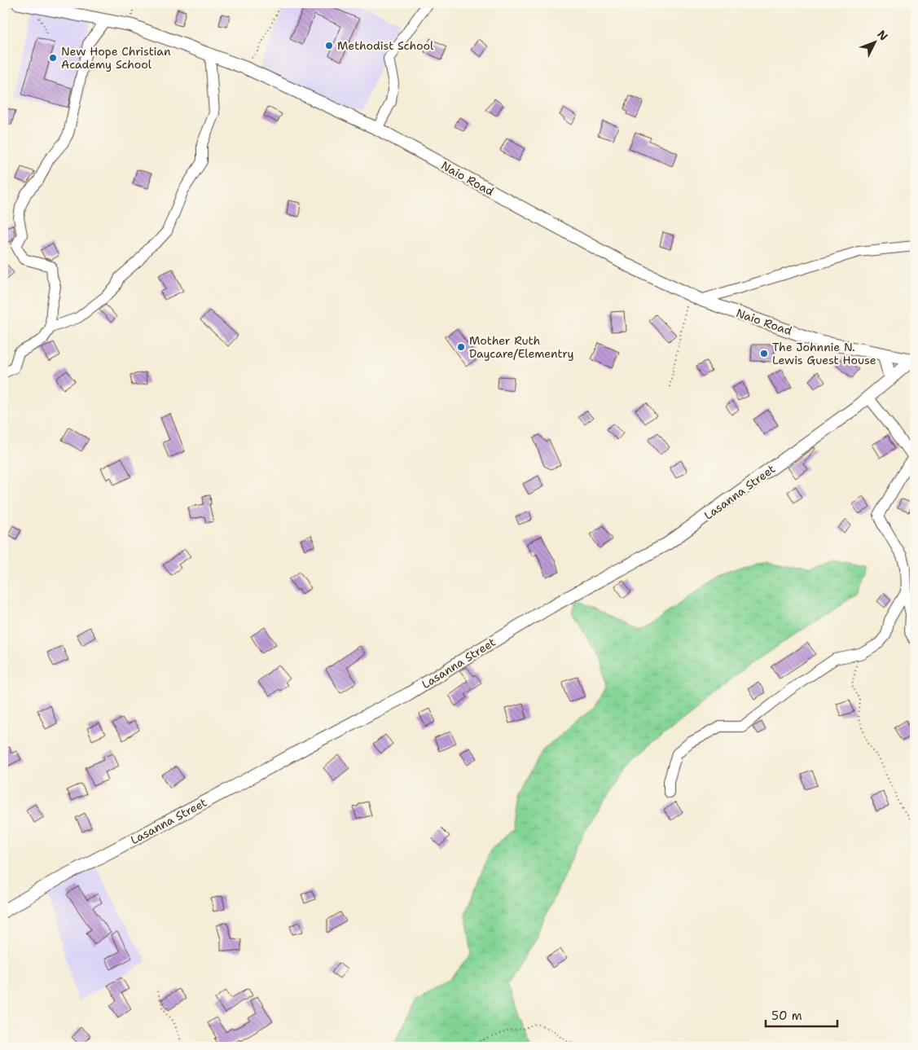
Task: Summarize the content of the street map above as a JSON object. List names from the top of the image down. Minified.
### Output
{"streets":{"street":["Naio Road","Lasanna Street"]},"crossings":[["Naio Road","Lasanna Street"]],"places":["Methodist School","New Hope Christian Academy School","Mother Ruth Daycare/Elementry","The Johnnie N. Lewis Guest House"],"scale_bar":"50 m","north":"top right"}
